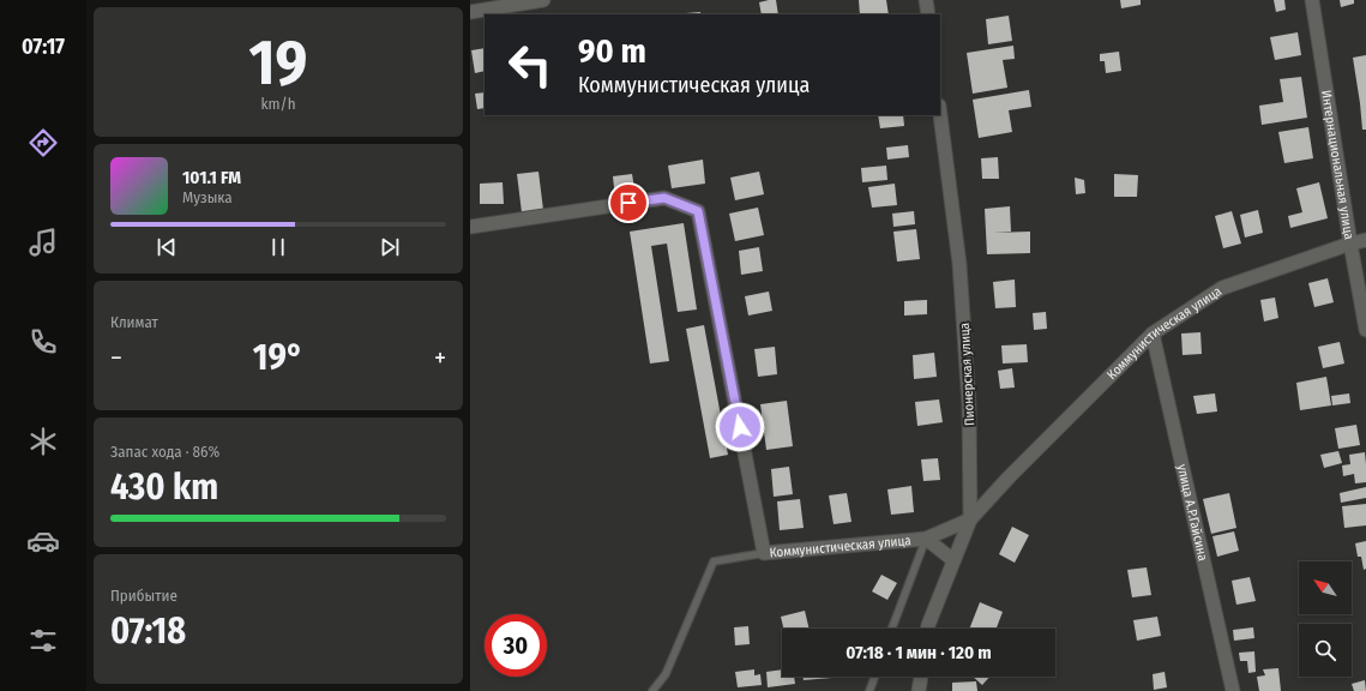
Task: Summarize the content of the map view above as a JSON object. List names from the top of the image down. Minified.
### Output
{"streets":{"street":["Интернациональная улица","Коммунистическая улица","Пионерская улица","улица А.Р.Гайсина"]},"crossings":[["Интернациональная улица","Коммунистическая улица"],["Коммунистическая улица","Пионерская улица"],["Коммунистическая улица","улица А.Р.Гайсина"]],"north":"top left","page":{"tabs":"07:17","tile":[["19","km/h"],"Климат",["Запас хода · 86%","430 km"],["Прибытие","07:18"]],"turn":["90 m","Коммунистическая улица"],"song":["101.1 FM","Музыка"],"heat":["−","19°","+"],"limit":"30","trip":"07:18 · 1 мин · 120 m"}}
